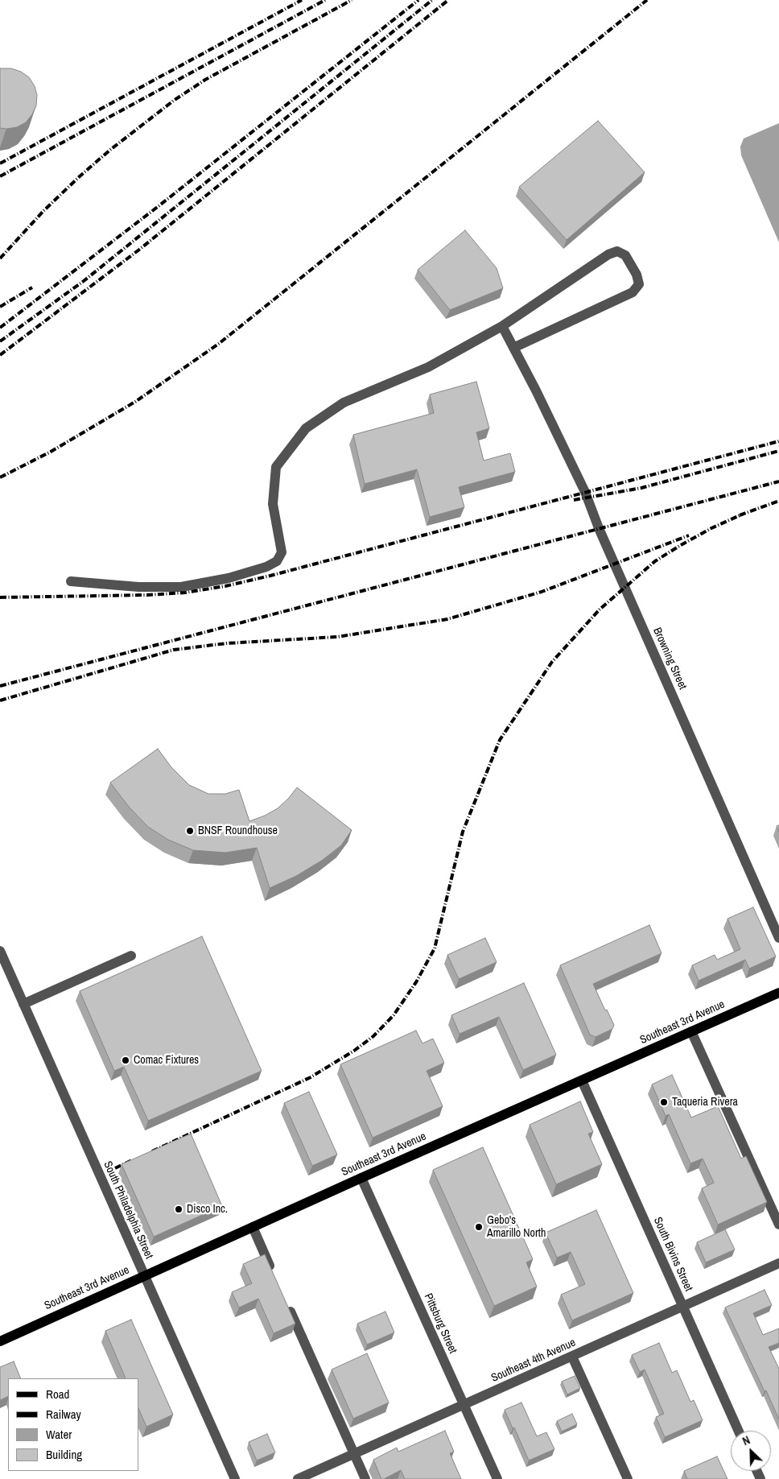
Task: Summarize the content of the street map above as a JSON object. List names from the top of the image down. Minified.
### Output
{"streets":{"main road":["Southeast 3rd Avenue"],"street":["Browning Street","South Philadelphia Street","South Bivins Street","Pittsburg Street","Southeast 4th Avenue"]},"crossings":[["Southeast 3rd Avenue","South Philadelphia Street"],["Southeast 3rd Avenue","South Bivins Street"],["Southeast 3rd Avenue","Pittsburg Street"],["South Bivins Street","Southeast 4th Avenue"],["Pittsburg Street","Southeast 4th Avenue"]],"places":["BNSF Roundhouse","Comac Fixtures","Taqueria Rivera","Disco Inc.","Gebo's Amarillo North"],"legend":["Road","Railway","Water","Building"],"north":"top left"}
